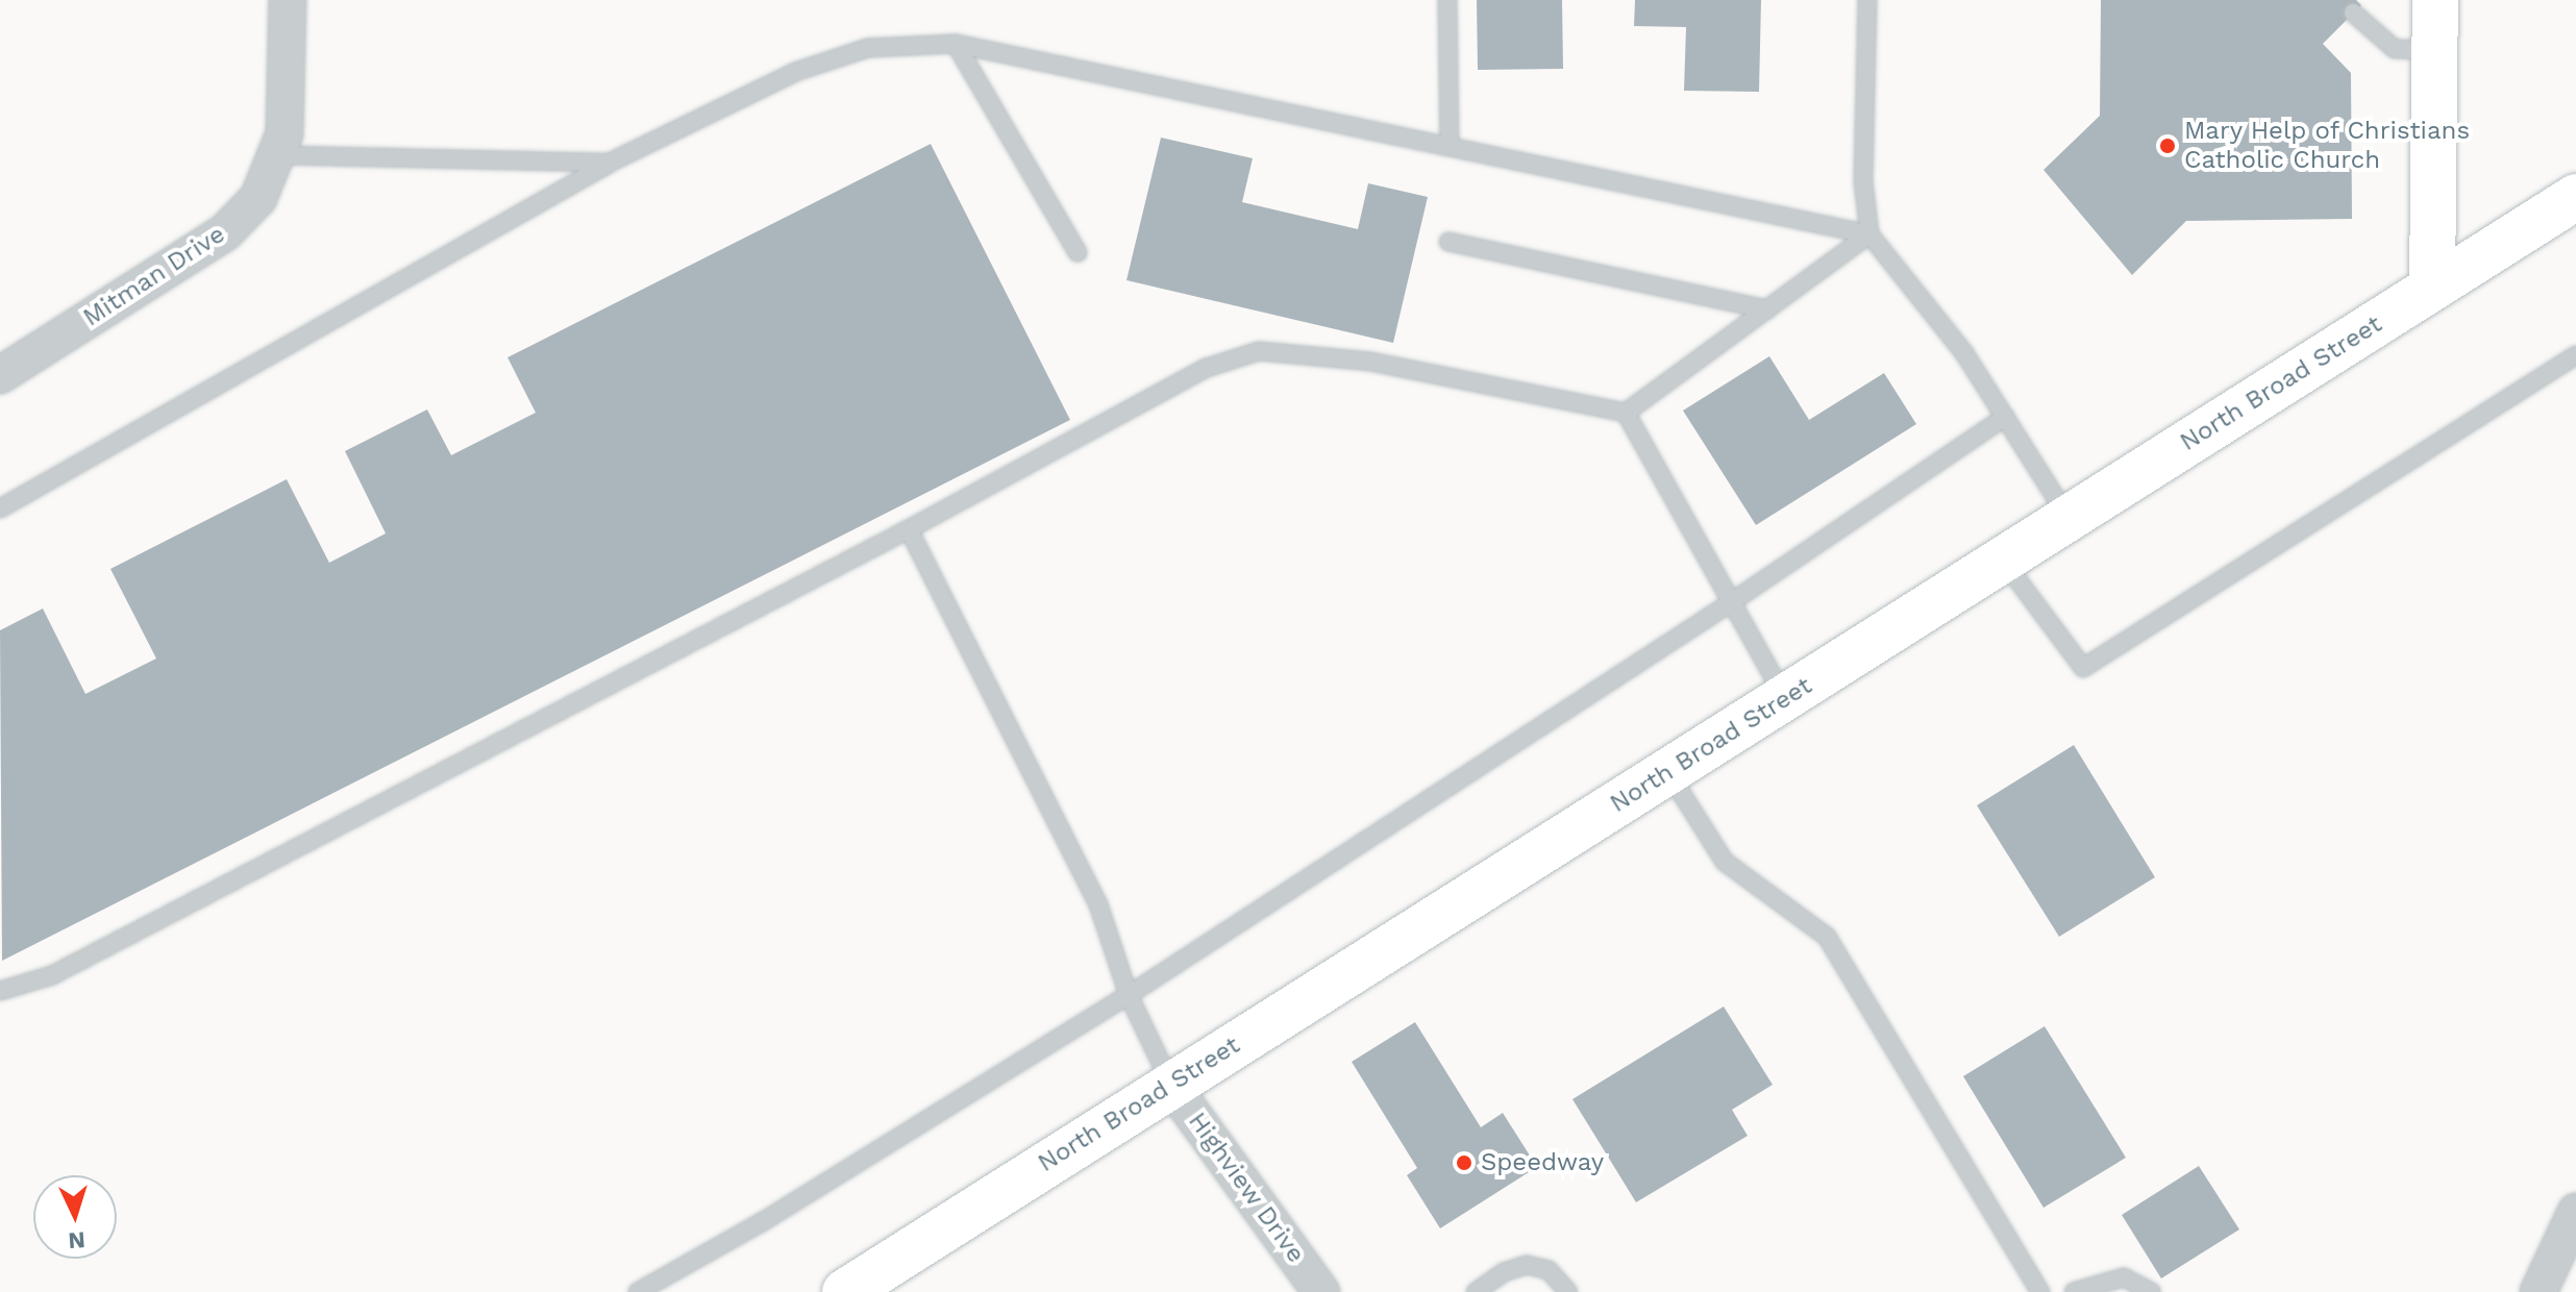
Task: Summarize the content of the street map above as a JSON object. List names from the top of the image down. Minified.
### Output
{"streets":{"main road":["North Broad Street"],"street":["Mitman Drive","Highview Drive"]},"crossings":[["North Broad Street","Highview Drive"]],"places":["Mary Help of Christians Catholic Church","Speedway"],"north":"bottom"}
